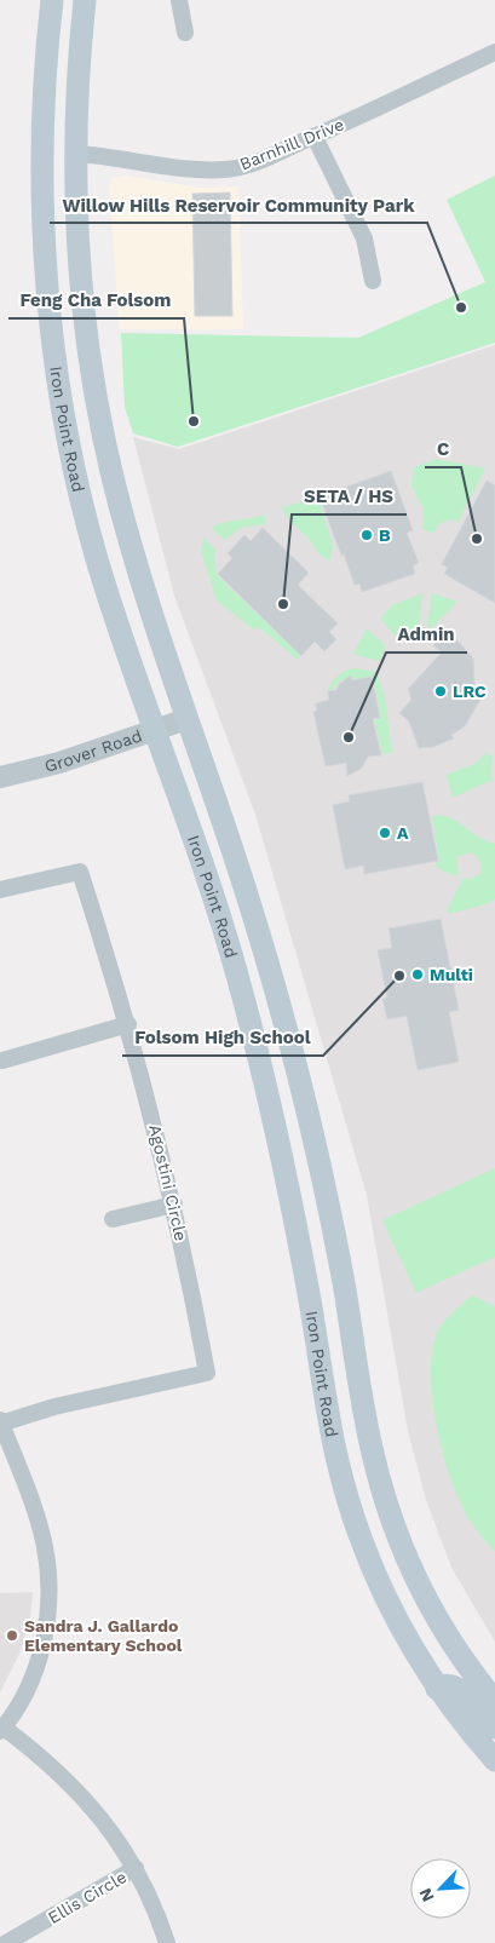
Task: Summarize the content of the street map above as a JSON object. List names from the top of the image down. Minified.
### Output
{"streets":{"main road":["Iron Point Road"],"street":["Barnhill Drive","Grover Road","Agostini Circle","Ellis Circle"]},"crossings":[["Barnhill Drive","Iron Point Road"],["Iron Point Road","Grover Road"]],"places":["Willow Hills Reservoir Community Park","Feng Cha Folsom","B","C","SETA / HS","LRC","Admin","A","Multi","Folsom High School","Sandra J. Gallardo Elementary School"],"north":"bottom left"}
